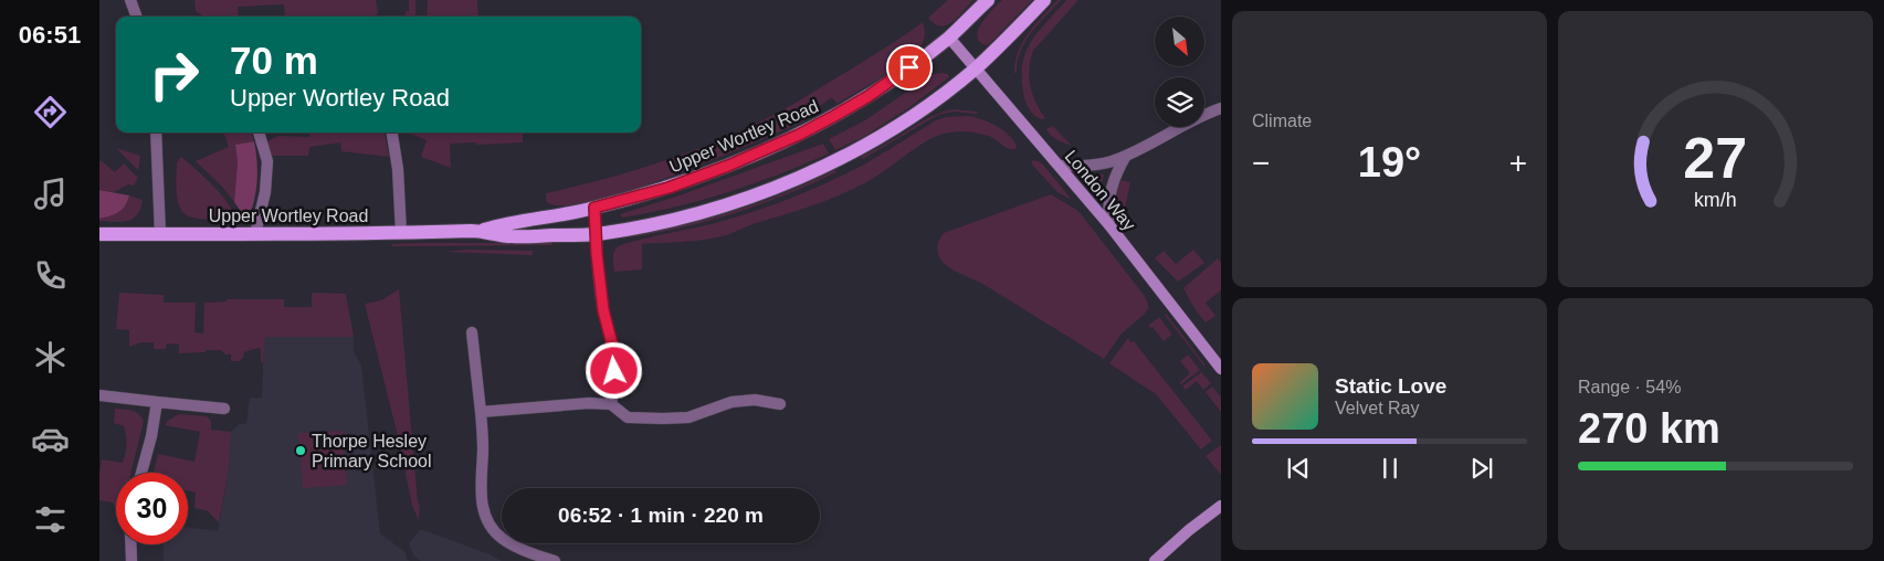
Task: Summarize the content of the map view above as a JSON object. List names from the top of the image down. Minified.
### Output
{"streets":{"main road":["Upper Wortley Road"],"street":["London Way"]},"crossings":[["Upper Wortley Road","London Way"]],"places":["Thorpe Hesley Primary School"],"north":"bottom right","page":{"tabs":"06:51","tile":["Climate",["Range · 54%","270 km"]],"turn":["70 m","Upper Wortley Road"],"heat":["−","19°","+"],"song":["Static Love","Velvet Ray"],"limit":"30","trip":"06:52 · 1 min · 220 m","gauge":["27","km/h"]}}
